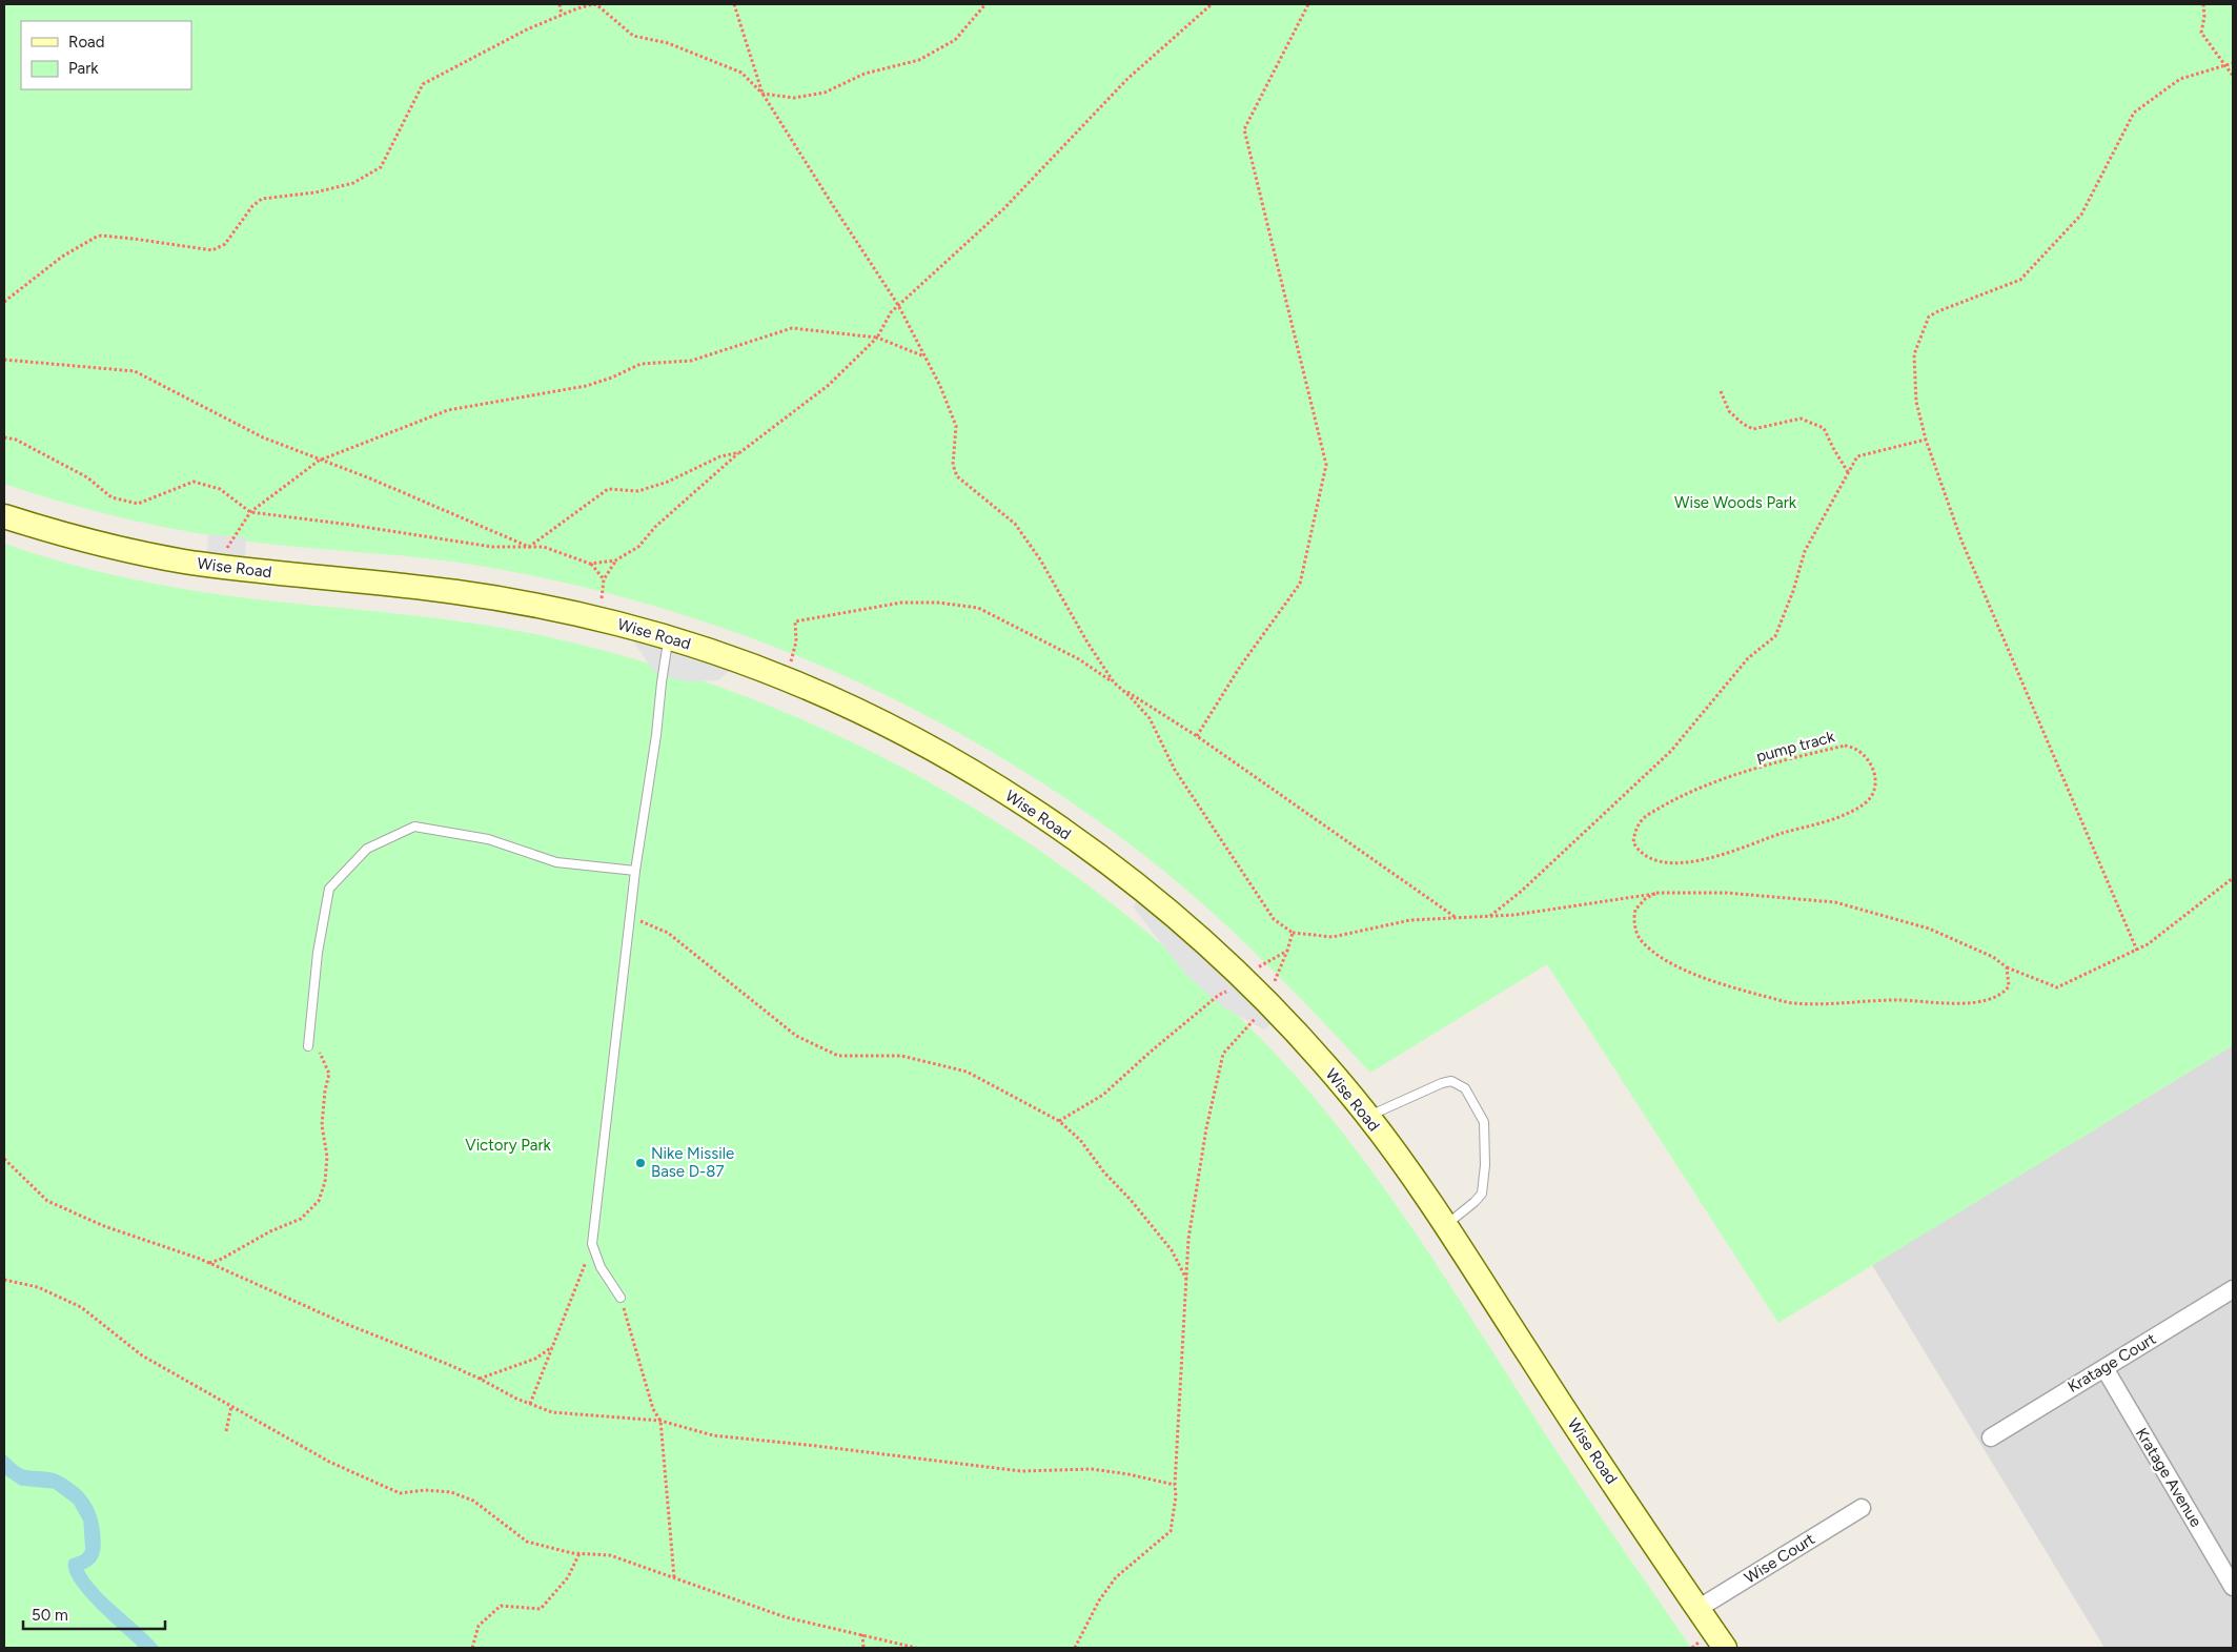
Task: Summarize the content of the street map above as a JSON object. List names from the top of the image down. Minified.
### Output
{"streets":{"street":["Wise Road","Kratage Court","Kratage Avenue","Wise Court"],"path":["pump track"]},"crossings":[["Wise Road","Wise Court"],["Kratage Court","Kratage Avenue"]],"parks":["Wise Woods Park","Victory Park"],"places":["Nike Missile Base D-87"],"legend":["Road","Park"],"scale_bar":"50 m"}
